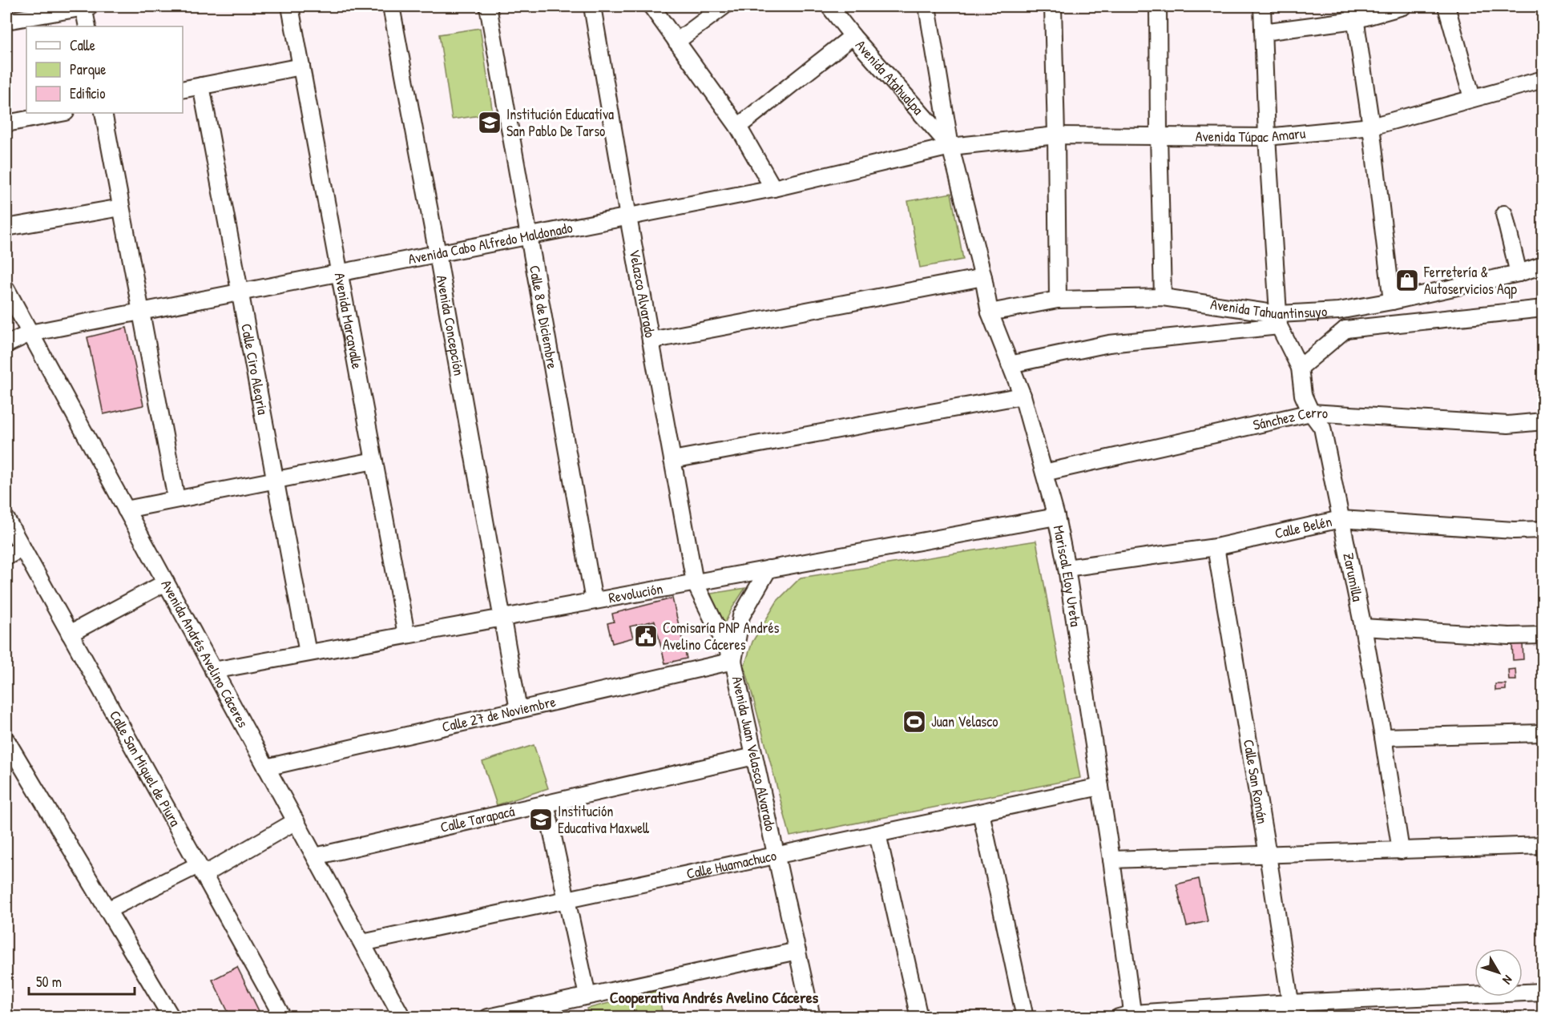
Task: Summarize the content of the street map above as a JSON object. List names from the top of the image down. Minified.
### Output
{"streets":{"street":["Avenida Atahualpa","Avenida Túpac Amaru","Avenida Cabo Alfredo Maldonado","Velazco Alvarado","Avenida Tahuantinsuyo","Calle 8 de Diciembre","Avenida Marcavalle","Avenida Concepción","Calle Ciro Alegria","Sánchez Cerro","Calle Belén","Mariscal Eloy Ureta","Zarumilla","Revolución","Avenida Andrés Avelino Cáceres","Calle 27 de Noviembre","Avenida Juan Velasco Alvarado","Calle San Miguel de Piura","Calle San Román","Calle Tarapacá","Calle Huamachuco"]},"crossings":[["Avenida Atahualpa","Avenida Túpac Amaru"],["Avenida Atahualpa","Avenida Cabo Alfredo Maldonado"],["Avenida Atahualpa","Mariscal Eloy Ureta"],["Avenida Túpac Amaru","Avenida Cabo Alfredo Maldonado"],["Avenida Túpac Amaru","Mariscal Eloy Ureta"],["Avenida Cabo Alfredo Maldonado","Velazco Alvarado"],["Avenida Cabo Alfredo Maldonado","Calle 8 de Diciembre"],["Avenida Cabo Alfredo Maldonado","Avenida Marcavalle"],["Avenida Cabo Alfredo Maldonado","Avenida Concepción"],["Avenida Cabo Alfredo Maldonado","Calle Ciro Alegria"],["Avenida Cabo Alfredo Maldonado","Mariscal Eloy Ureta"],["Avenida Cabo Alfredo Maldonado","Avenida Andrés Avelino Cáceres"],["Velazco Alvarado","Revolución"],["Velazco Alvarado","Avenida Juan Velasco Alvarado"],["Avenida Tahuantinsuyo","Mariscal Eloy Ureta"],["Avenida Tahuantinsuyo","Zarumilla"],["Calle 8 de Diciembre","Revolución"],["Avenida Marcavalle","Revolución"],["Avenida Concepción","Revolución"],["Avenida Concepción","Calle 27 de Noviembre"],["Calle Ciro Alegria","Revolución"],["Sánchez Cerro","Mariscal Eloy Ureta"],["Sánchez Cerro","Zarumilla"],["Calle Belén","Mariscal Eloy Ureta"],["Calle Belén","Zarumilla"],["Calle Belén","Calle San Román"],["Mariscal Eloy Ureta","Revolución"],["Mariscal Eloy Ureta","Calle Huamachuco"],["Revolución","Avenida Andrés Avelino Cáceres"],["Revolución","Avenida Juan Velasco Alvarado"],["Avenida Andrés Avelino Cáceres","Calle 27 de Noviembre"],["Avenida Andrés Avelino Cáceres","Calle Tarapacá"],["Avenida Andrés Avelino Cáceres","Calle Huamachuco"],["Calle 27 de Noviembre","Avenida Juan Velasco Alvarado"],["Avenida Juan Velasco Alvarado","Calle Tarapacá"],["Avenida Juan Velasco Alvarado","Calle Huamachuco"]],"districts":["Cooperativa Andrés Avelino Cáceres"],"places":{"school or university":["Institución Educativa San Pablo De Tarso","Institución Educativa Maxwell"],"shop":["Ferretería & Autoservicios Aqp"],"public building":["Comisaría PNP Andrés Avelino Cáceres"],"sports":["Juan Velasco"]},"legend":["Calle","Parque","Edificio"],"scale_bar":"50 m","north":"bottom right"}
